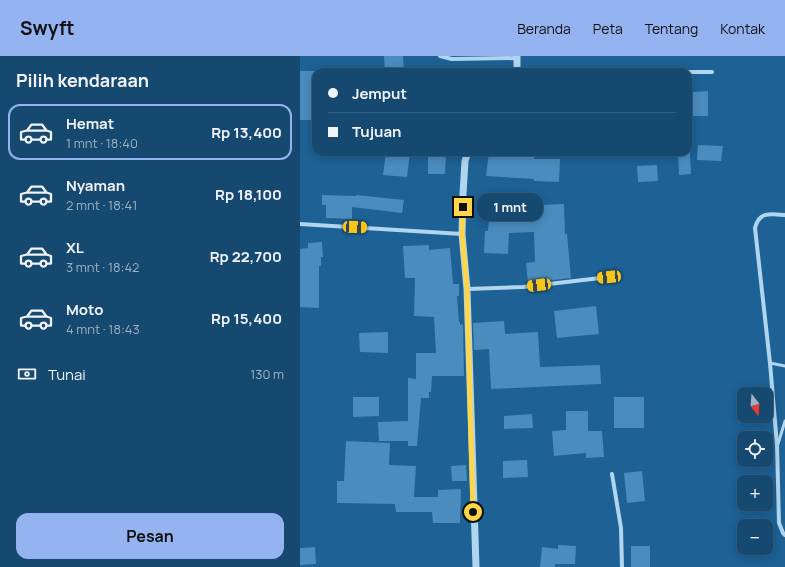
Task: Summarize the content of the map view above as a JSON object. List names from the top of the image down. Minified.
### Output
{"north":"bottom","page":{"header":"Swyft","nav":["Beranda","Peta","Tentang","Kontak"],"heading":"Pilih kendaraan","banner":["Jemput","Tujuan"],"list":[{"name":"Hemat","note":"1 mnt · 18:40","value":"Rp 13,400"},{"name":"Nyaman","note":"2 mnt · 18:41","value":"Rp 18,100"},{"name":"XL","note":"3 mnt · 18:42","value":"Rp 22,700"},{"name":"Moto","note":"4 mnt · 18:43","value":"Rp 15,400"}],"bubble":"1 mnt","pay":["Tunai","130 m"],"map_buttons":["+","−"],"buttons":"Pesan"}}
